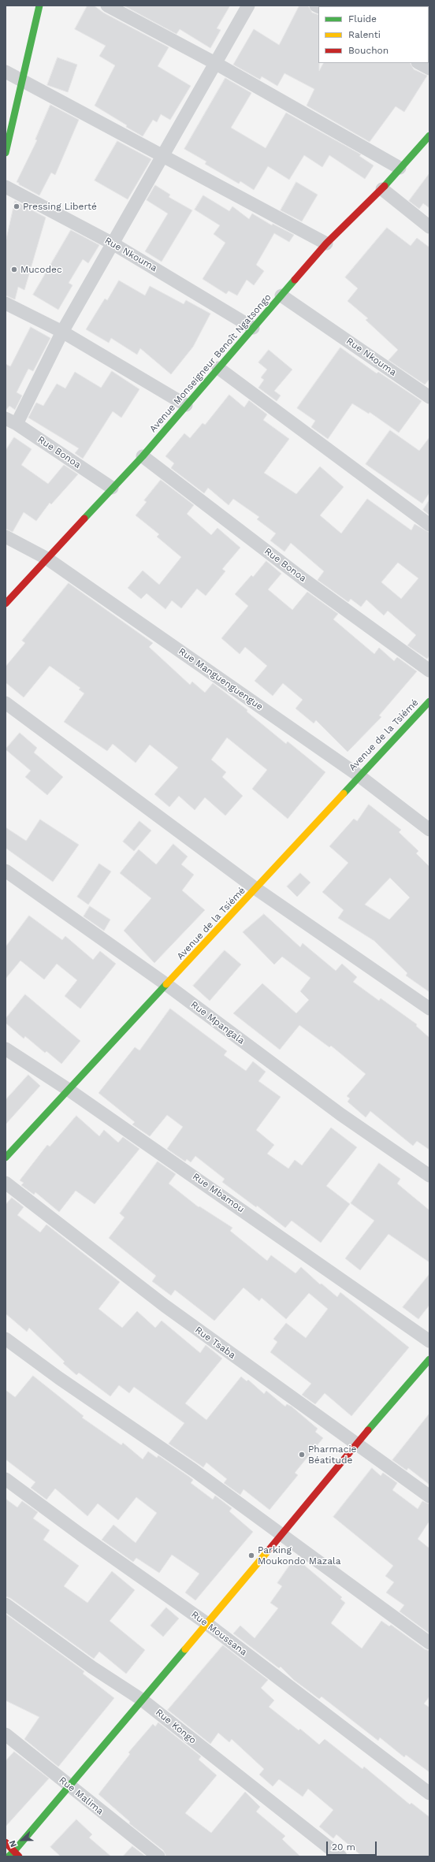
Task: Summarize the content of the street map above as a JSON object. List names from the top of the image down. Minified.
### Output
{"streets":{"main road":["Avenue Monseigneur Benoît Ngatsongo","Avenue de la Tsiémé"],"street":["Rue Nkouma","Rue Bonoa","Rue Manguenguengue","Rue Mpangala","Rue Mbamou","Rue Tsaba","Rue Moussana","Rue Kongo","Rue Malima"]},"crossings":[["Rue Nkouma","Avenue Monseigneur Benoît Ngatsongo"],["Avenue Monseigneur Benoît Ngatsongo","Rue Bonoa"],["Avenue Monseigneur Benoît Ngatsongo","Rue Manguenguengue"],["Rue Manguenguengue","Avenue de la Tsiémé"],["Avenue de la Tsiémé","Rue Mpangala"],["Avenue de la Tsiémé","Rue Mbamou"]],"places":["Pressing Liberté","Mucodec","Pharmacie Béatitude","Parking Moukondo Mazala"],"legend":["Fluide","Ralenti","Bouchon"],"scale_bar":"20 m","north":"left"}
